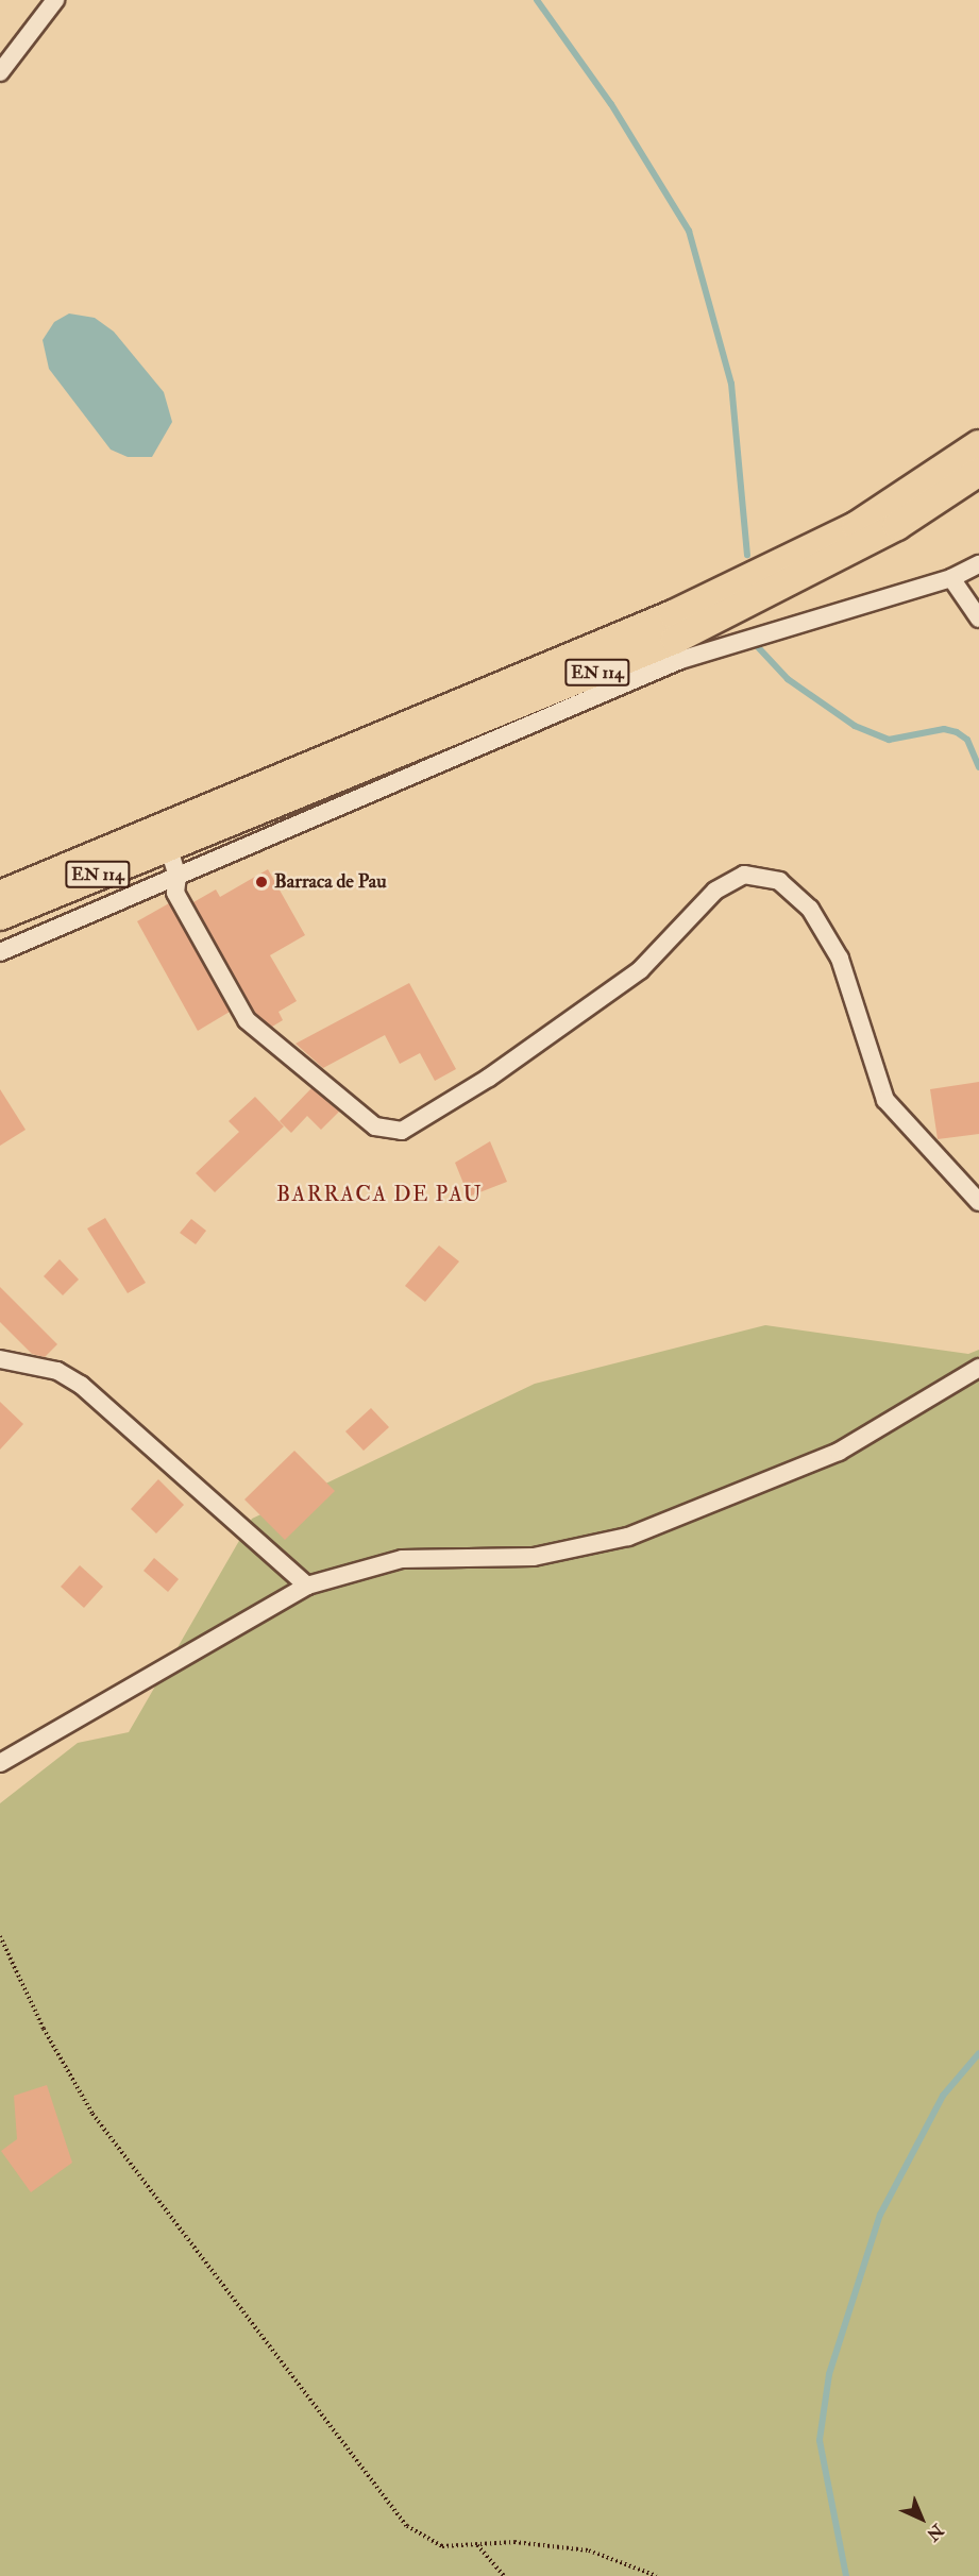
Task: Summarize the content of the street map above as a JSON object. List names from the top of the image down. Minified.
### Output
{"streets":{"main road":["EN 114"]},"districts":["BARRACA DE PAU"],"places":["Barraca de Pau"],"north":"bottom right"}
